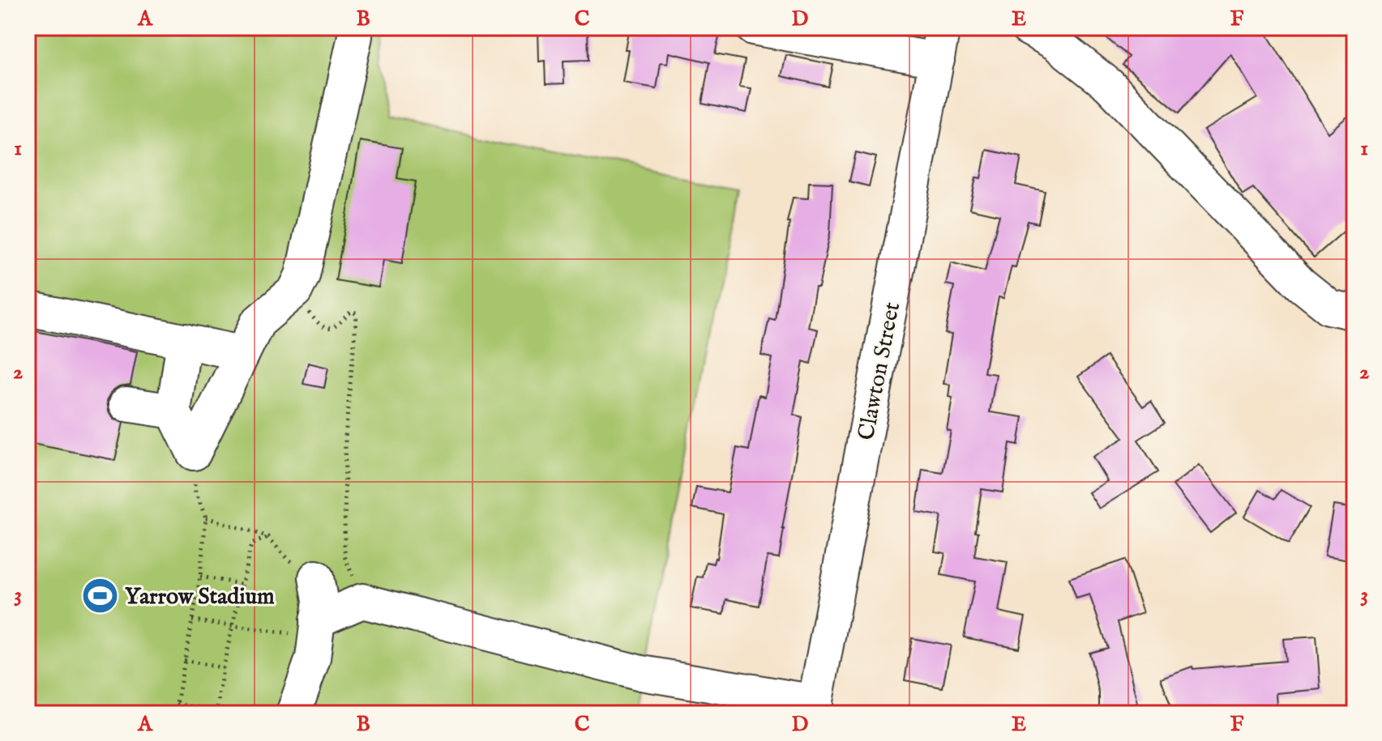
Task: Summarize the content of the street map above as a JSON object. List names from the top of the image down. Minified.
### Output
{"streets":{"street":["Clawton Street"]},"places":{"sports":["Yarrow Stadium"]},"grid":{"columns":["A","B","C","D","E","F"],"rows":["1","2","3"]}}
